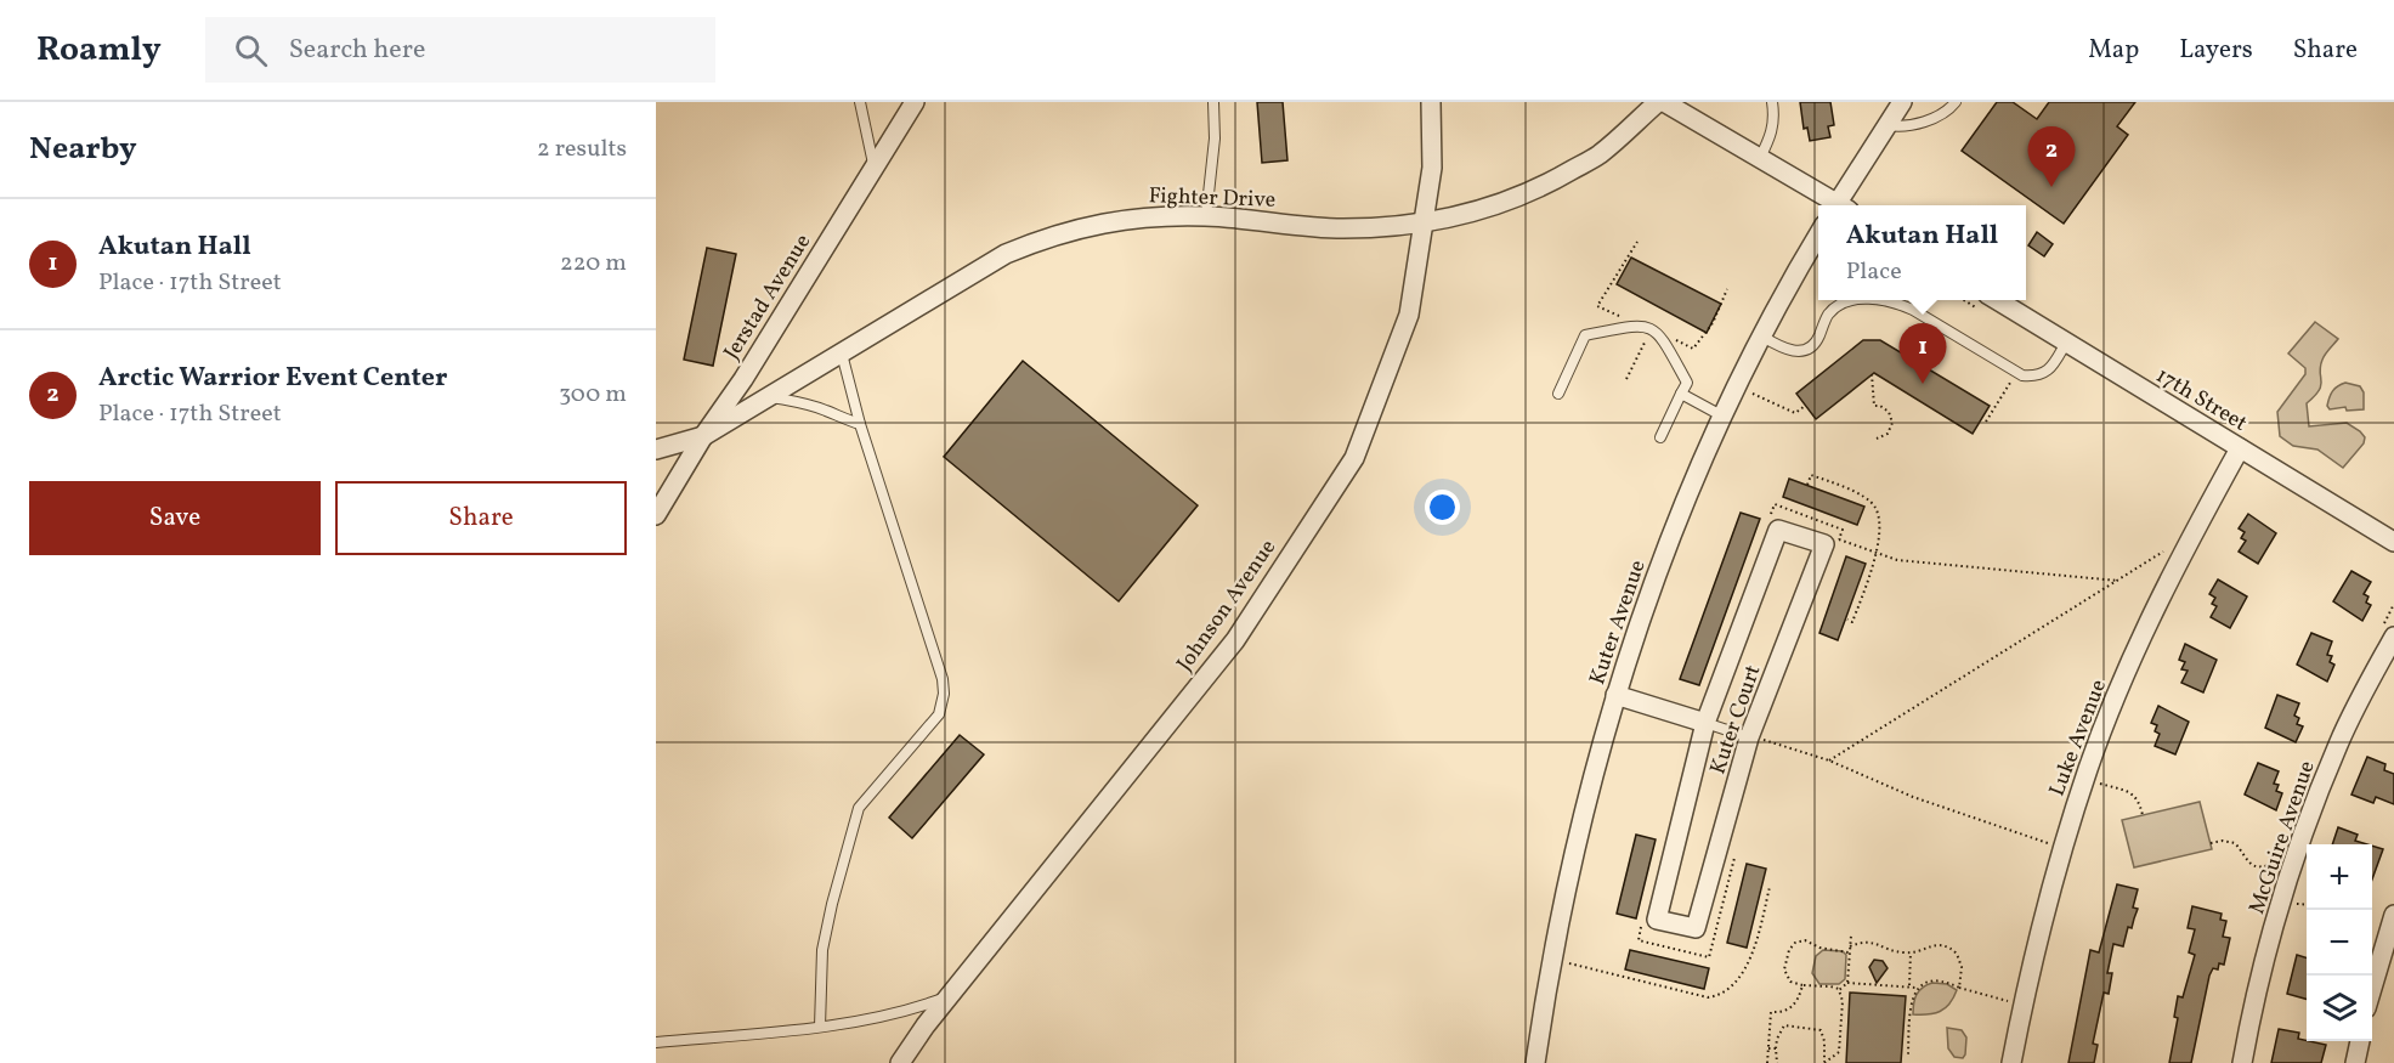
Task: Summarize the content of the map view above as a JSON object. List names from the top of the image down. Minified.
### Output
{"streets":{"street":["Fighter Drive","Jerstad Avenue","17th Street","Johnson Avenue","Kuter Avenue","Kuter Court","Luke Avenue","McGuire Avenue"]},"crossings":[["Fighter Drive","Jerstad Avenue"],["Fighter Drive","Johnson Avenue"],["17th Street","Luke Avenue"],["Kuter Avenue","Kuter Court"]],"page":{"header":"Roamly","search":"Search here","nav":["Map","Layers","Share"],"heading":["Nearby","2 results"],"pins":["2","1"],"list":[{"mark":"1","name":"Akutan Hall","note":"Place · 17th Street","value":"220 m"},{"mark":"2","name":"Arctic Warrior Event Center","note":"Place · 17th Street","value":"300 m"}],"popup":["Akutan Hall","Place"],"buttons":["Save","Share"],"map_buttons":["+","−"]}}
